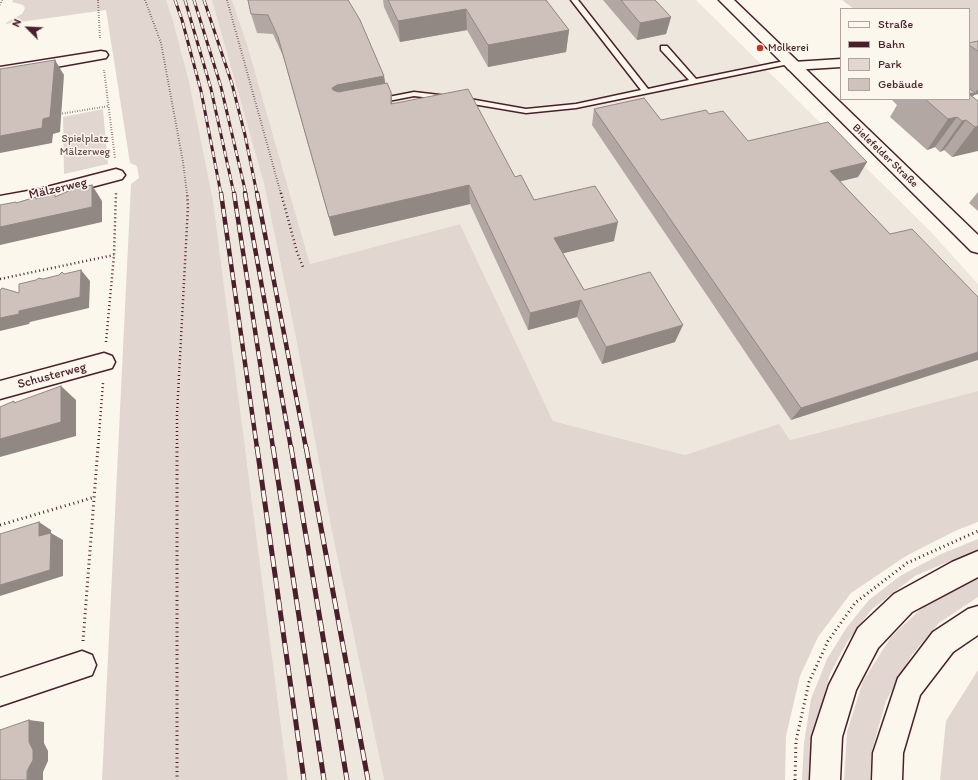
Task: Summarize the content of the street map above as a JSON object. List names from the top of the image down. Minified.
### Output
{"streets":{"main road":["Bielefelder Straße","Mälzerweg","Schusterweg"]},"parks":["Spielplatz Mälzerweg"],"places":["Molkerei"],"legend":["Straße","Bahn","Park","Gebäude"],"north":"top left"}
